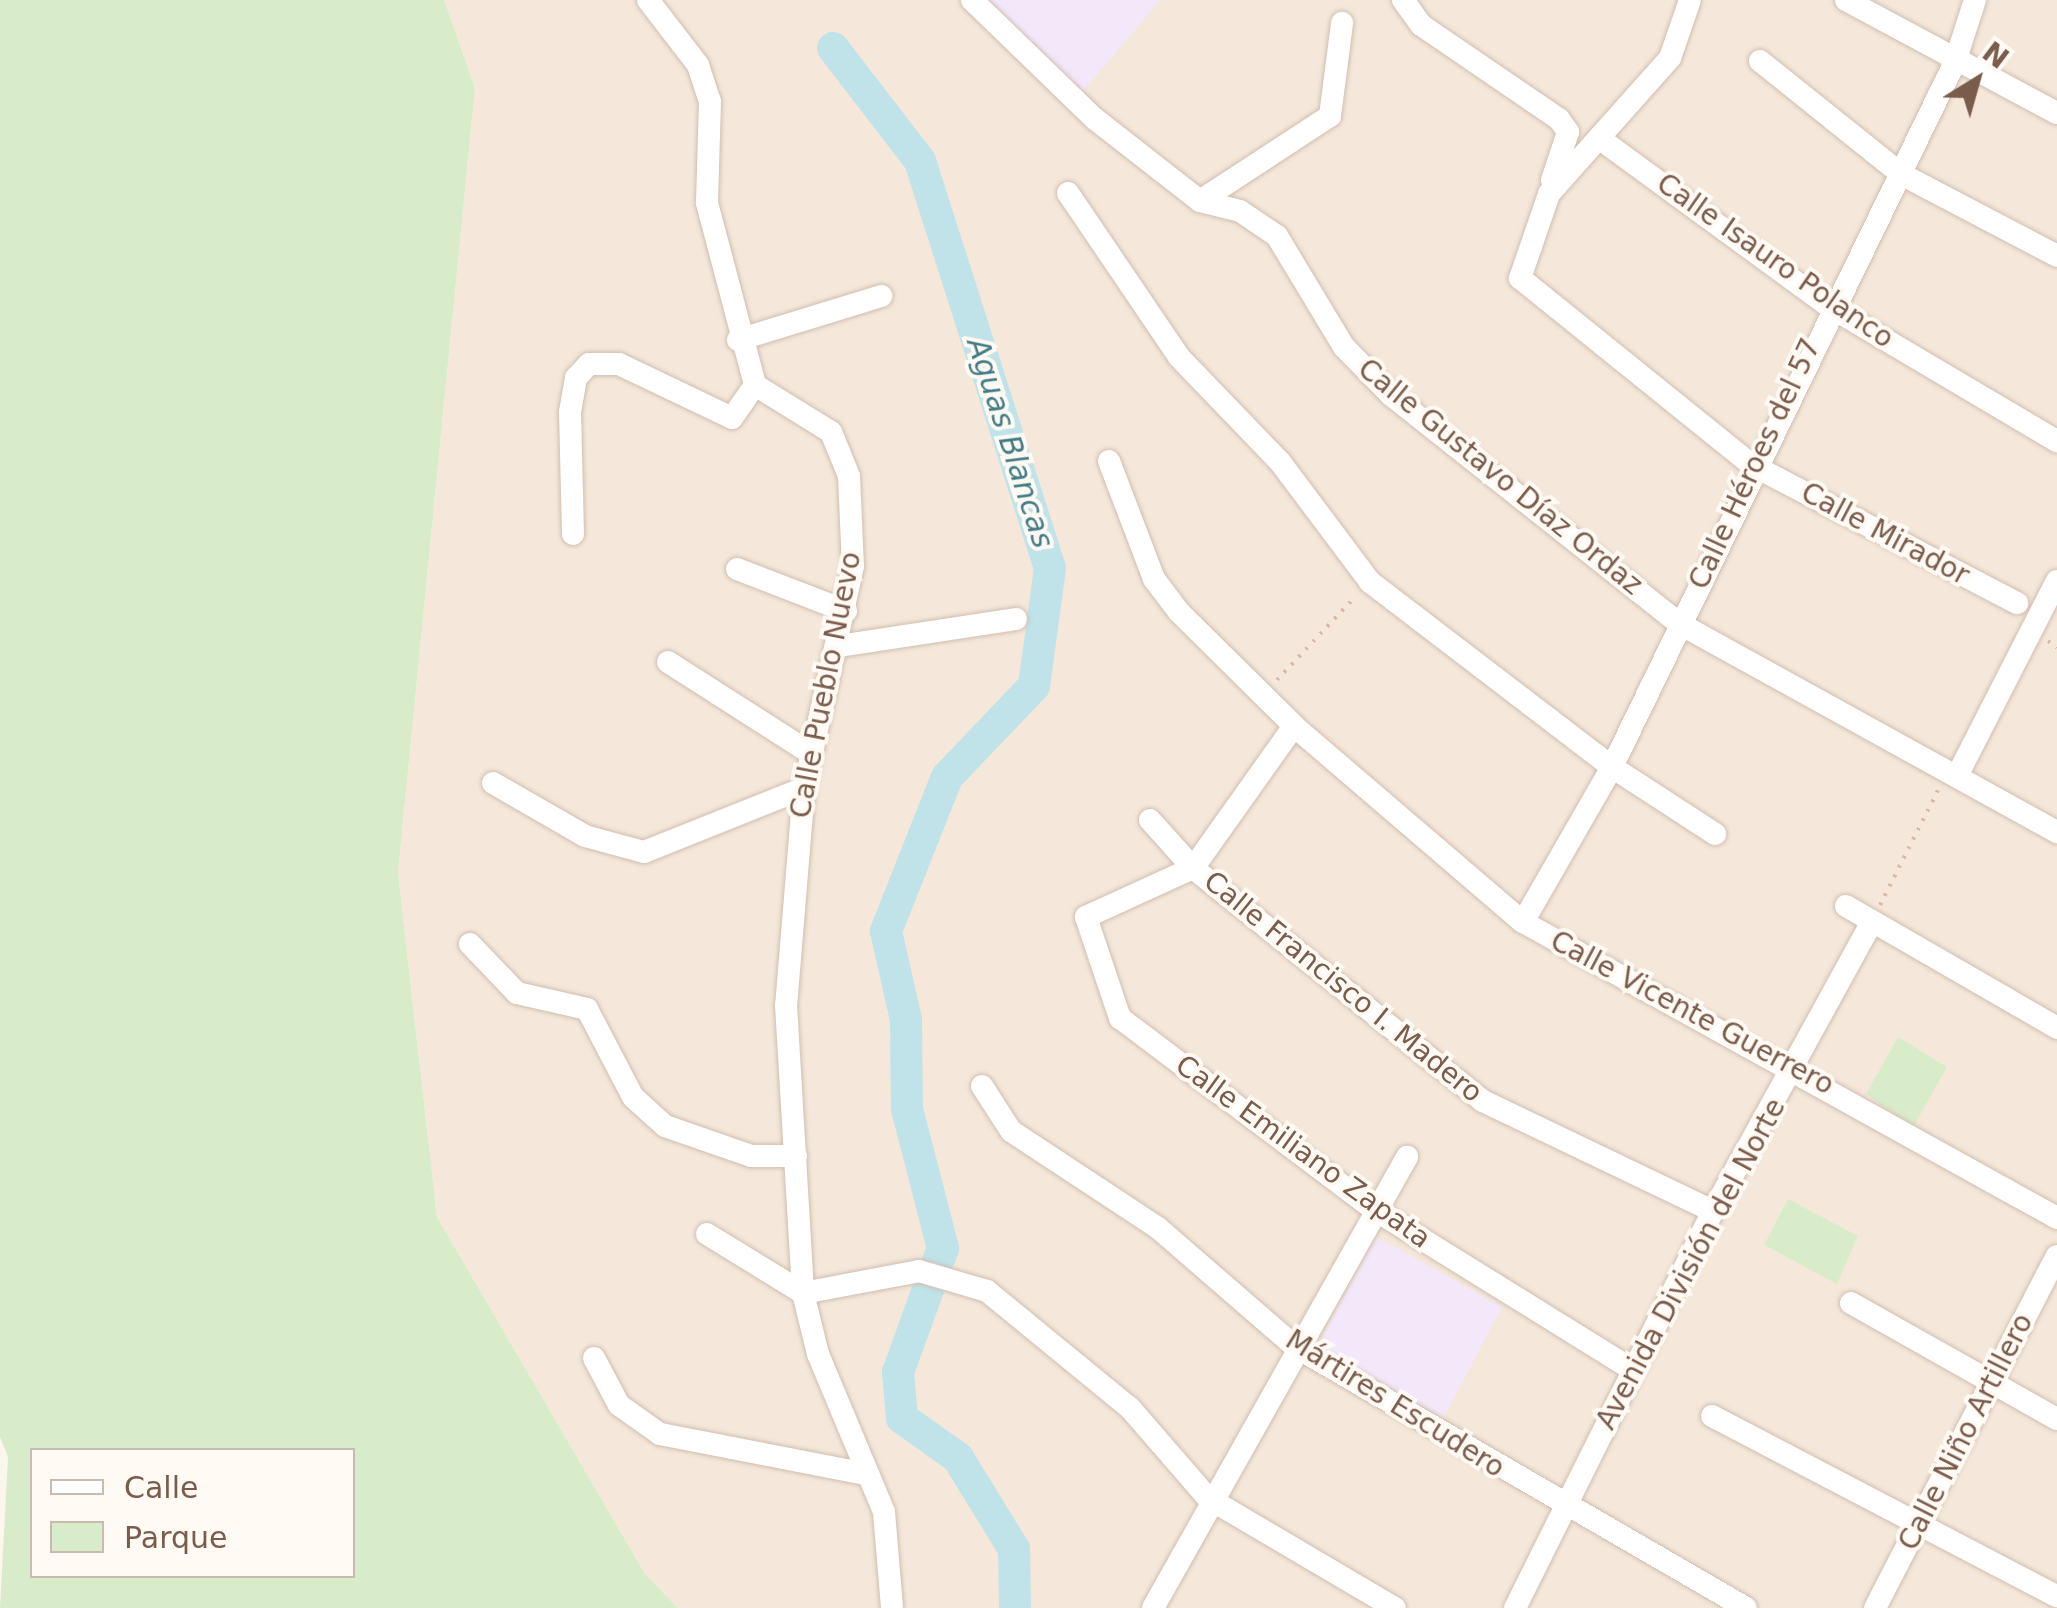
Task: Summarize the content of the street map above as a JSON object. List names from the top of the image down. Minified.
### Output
{"streets":{"street":["Calle Isauro Polanco","Calle Héroes del 57","Calle Gustavo Díaz Ordaz","Calle Mirador","Calle Pueblo Nuevo","Calle Francisco I. Madero","Calle Vicente Guerrero","Calle Emiliano Zapata","Avenida División del Norte","Mártires Escudero","Calle Niño Artillero"]},"crossings":[["Calle Isauro Polanco","Calle Héroes del 57"],["Calle Héroes del 57","Calle Gustavo Díaz Ordaz"],["Calle Héroes del 57","Calle Mirador"],["Calle Héroes del 57","Calle Vicente Guerrero"],["Calle Francisco I. Madero","Calle Emiliano Zapata"],["Calle Francisco I. Madero","Avenida División del Norte"],["Calle Vicente Guerrero","Avenida División del Norte"],["Calle Emiliano Zapata","Avenida División del Norte"],["Avenida División del Norte","Mártires Escudero"]],"water":["Aguas Blancas"],"legend":["Calle","Parque"],"north":"top right"}
